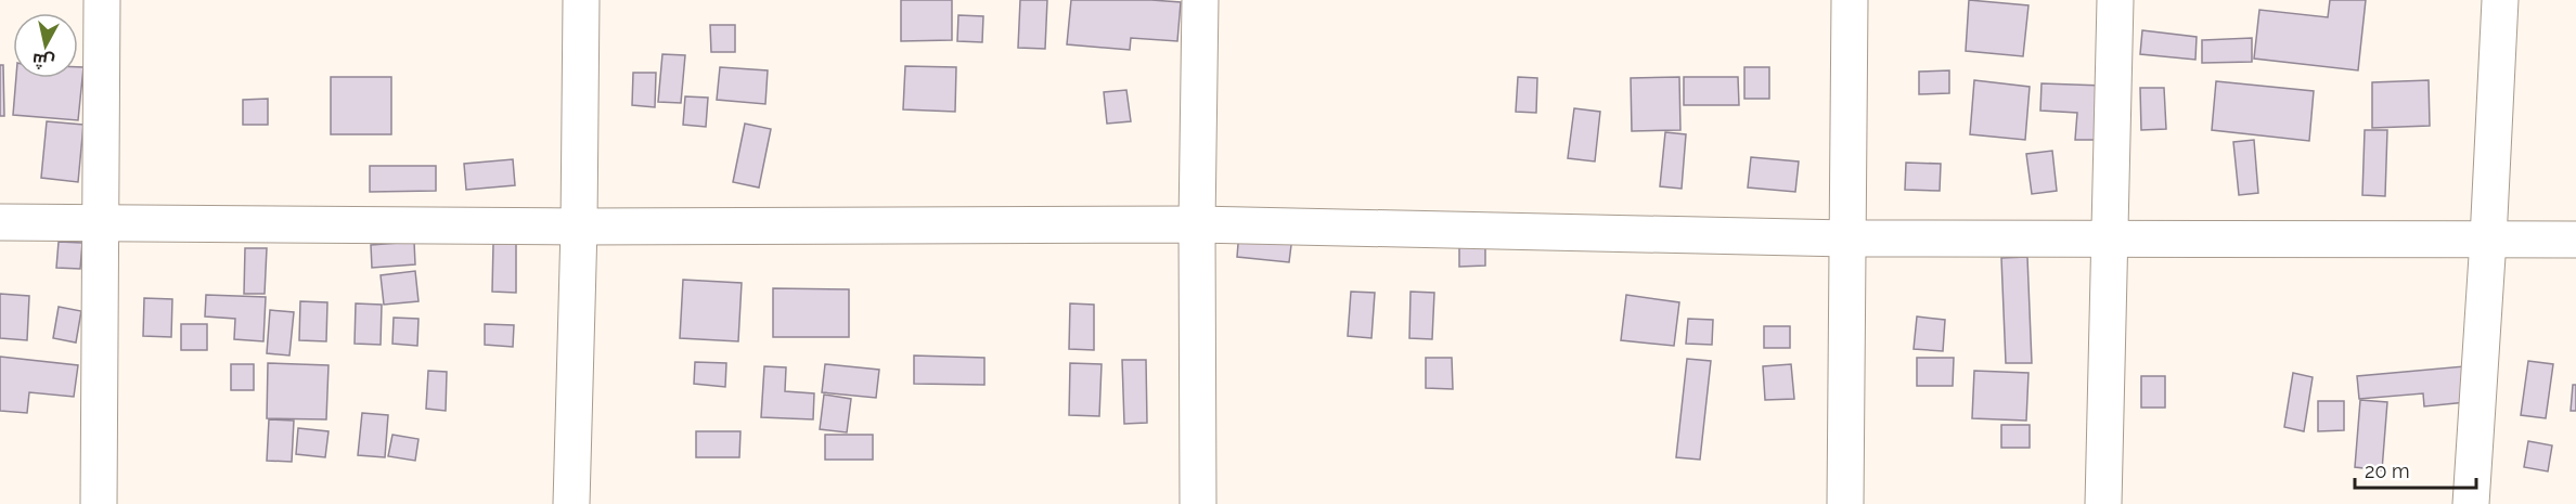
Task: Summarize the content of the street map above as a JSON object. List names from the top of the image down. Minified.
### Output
{"scale_bar":"20 m","north":"bottom"}
